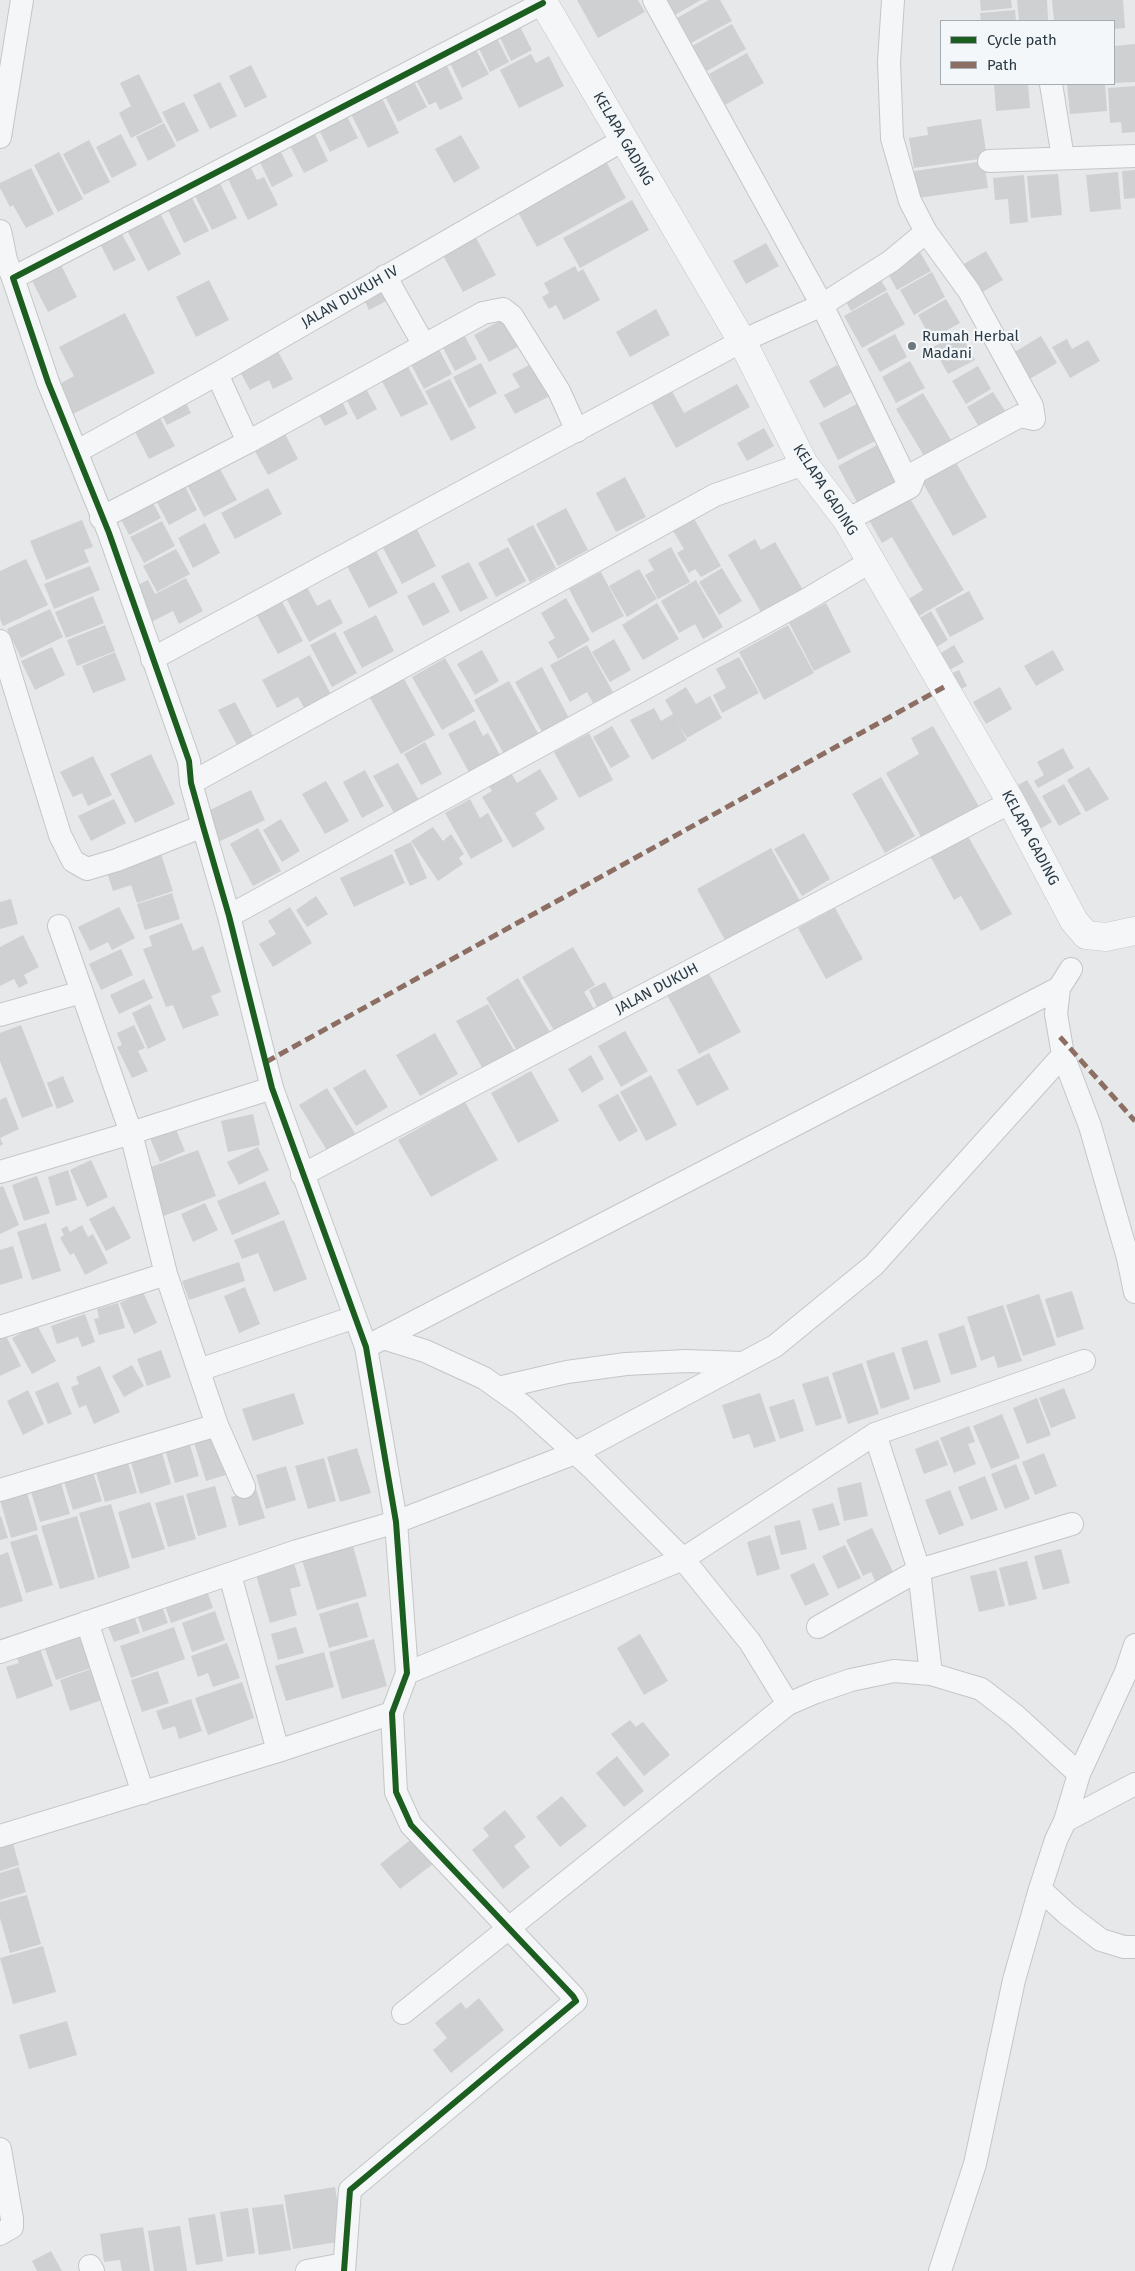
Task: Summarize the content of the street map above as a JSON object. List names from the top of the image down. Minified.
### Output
{"streets":{"street":["KELAPA GADING","JALAN DUKUH IV","JALAN DUKUH"]},"crossings":[["KELAPA GADING","JALAN DUKUH IV"],["KELAPA GADING","JALAN DUKUH"]],"places":["Rumah Herbal Madani"],"legend":["Cycle path","Path"]}
